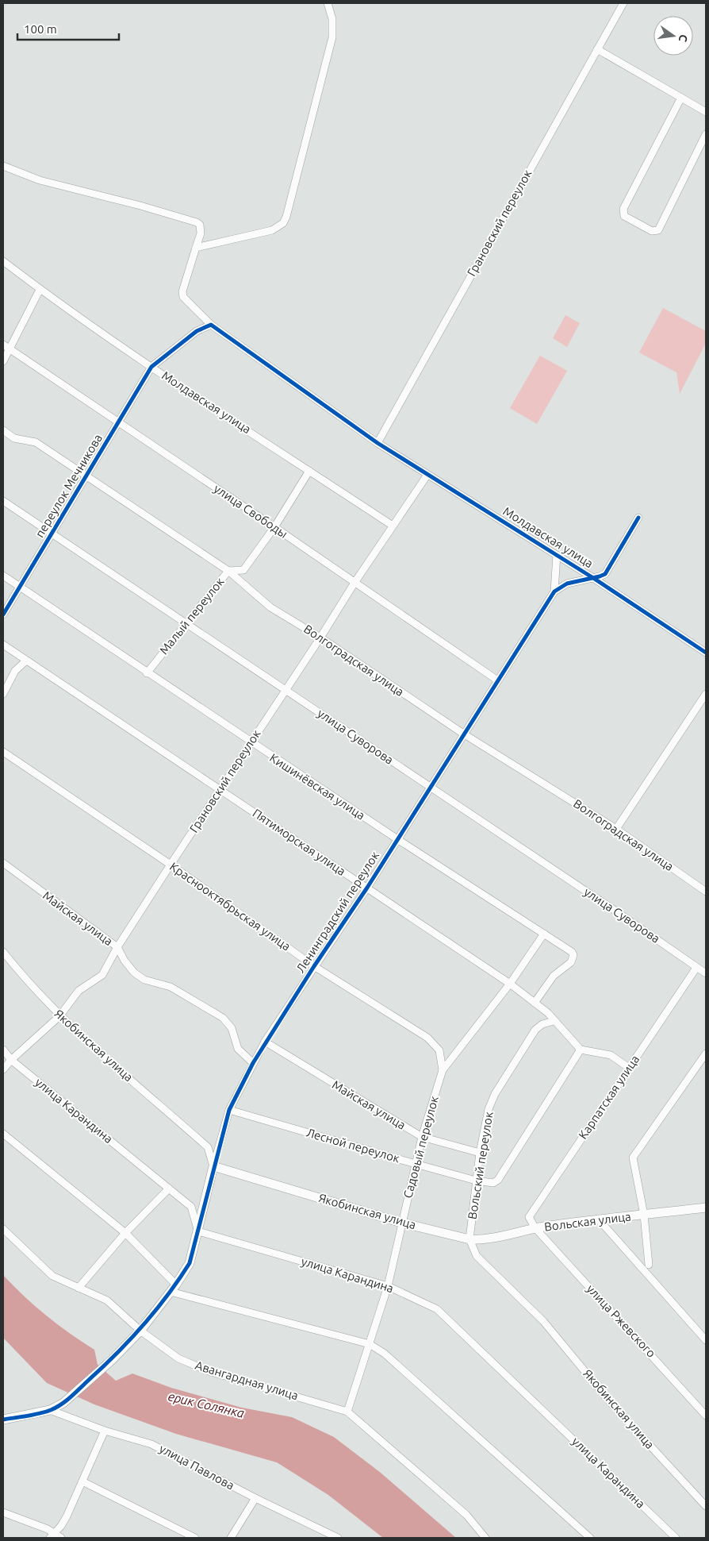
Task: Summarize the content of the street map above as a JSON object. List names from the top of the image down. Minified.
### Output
{"streets":{"street":["Грановский переулок","Молдавская улица","переулок Мечникова","улица Свободы","Малый переулок","Волгоградская улица","улица Суворова","Кишинёвская улица","Пятиморская улица","Краснооктябрьская улица","Ленинградский переулок","Майская улица","Якобинская улица","Карпатская улица","улица Карандина","Лесной переулок","Садовый переулок","Вольский переулок","Вольская улица","улица Ржевского","Авангардная улица","улица Павлова"]},"crossings":[["Грановский переулок","Молдавская улица"],["Грановский переулок","улица Свободы"],["Грановский переулок","Волгоградская улица"],["Грановский переулок","улица Суворова"],["Грановский переулок","Кишинёвская улица"],["Грановский переулок","Пятиморская улица"],["Грановский переулок","Краснооктябрьская улица"],["Грановский переулок","Майская улица"],["Грановский переулок","Якобинская улица"],["Грановский переулок","улица Карандина"],["Молдавская улица","переулок Мечникова"],["Молдавская улица","Малый переулок"],["Молдавская улица","Ленинградский переулок"],["переулок Мечникова","улица Свободы"],["переулок Мечникова","Волгоградская улица"],["переулок Мечникова","улица Суворова"],["переулок Мечникова","Кишинёвская улица"],["улица Свободы","Малый переулок"],["улица Свободы","Ленинградский переулок"],["Малый переулок","Волгоградская улица"],["Малый переулок","улица Суворова"],["Малый переулок","Кишинёвская улица"],["Волгоградская улица","Ленинградский переулок"],["улица Суворова","Ленинградский переулок"],["улица Суворова","Карпатская улица"],["Кишинёвская улица","Пятиморская улица"],["Кишинёвская улица","Ленинградский переулок"],["Кишинёвская улица","Садовый переулок"],["Пятиморская улица","Ленинградский переулок"],["Пятиморская улица","Лесной переулок"],["Пятиморская улица","Садовый переулок"],["Пятиморская улица","Вольский переулок"],["Краснооктябрьская улица","Ленинградский переулок"],["Краснооктябрьская улица","Садовый переулок"],["Ленинградский переулок","Майская улица"],["Ленинградский переулок","Якобинская улица"],["Ленинградский переулок","улица Карандина"],["Ленинградский переулок","Лесной переулок"],["Ленинградский переулок","Авангардная улица"],["Ленинградский переулок","улица Павлова"],["Майская улица","Садовый переулок"],["Майская улица","Вольский переулок"],["Якобинская улица","Садовый переулок"],["Якобинская улица","Вольский переулок"],["Якобинская улица","Вольская улица"],["Карпатская улица","Вольская улица"],["Карпатская улица","улица Ржевского"],["улица Карандина","Садовый переулок"],["Лесной переулок","Садовый переулок"],["Лесной переулок","Вольский переулок"],["Садовый переулок","Авангардная улица"],["Вольский переулок","Вольская улица"],["Вольская улица","улица Ржевского"]],"water":["ерик Солянка"],"scale_bar":"100 m","north":"right"}
